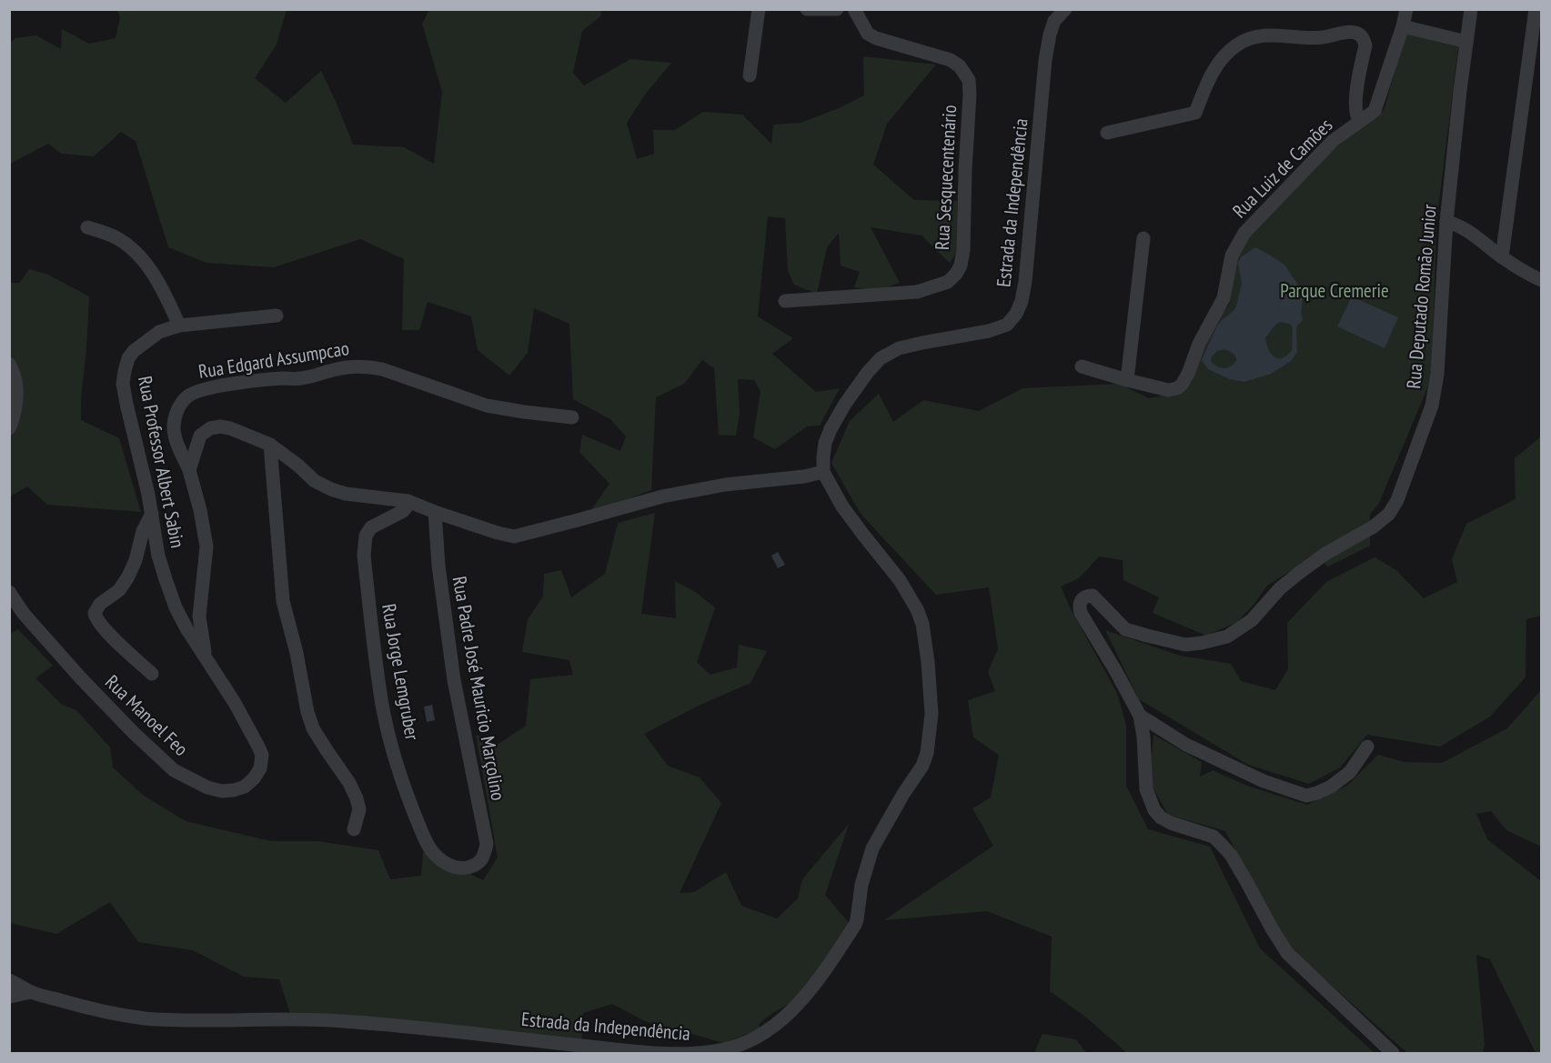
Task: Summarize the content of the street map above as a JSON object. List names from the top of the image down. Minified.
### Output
{"streets":{"street":["Rua Luiz de Camões","Rua Sesquecentenário","Estrada da Independência","Rua Deputado Romão Junior","Rua Edgard Assumpcao","Rua Professor Albert Sabin","Rua Jorge Lemgruber","Rua Padre José Mauricio Marçolino","Rua Manoel Feo"]},"crossings":[["Rua Edgard Assumpcao","Rua Professor Albert Sabin"],["Rua Edgard Assumpcao","Rua Manoel Feo"],["Rua Professor Albert Sabin","Rua Manoel Feo"],["Rua Jorge Lemgruber","Rua Padre José Mauricio Marçolino"]],"parks":["Parque Cremerie"]}
